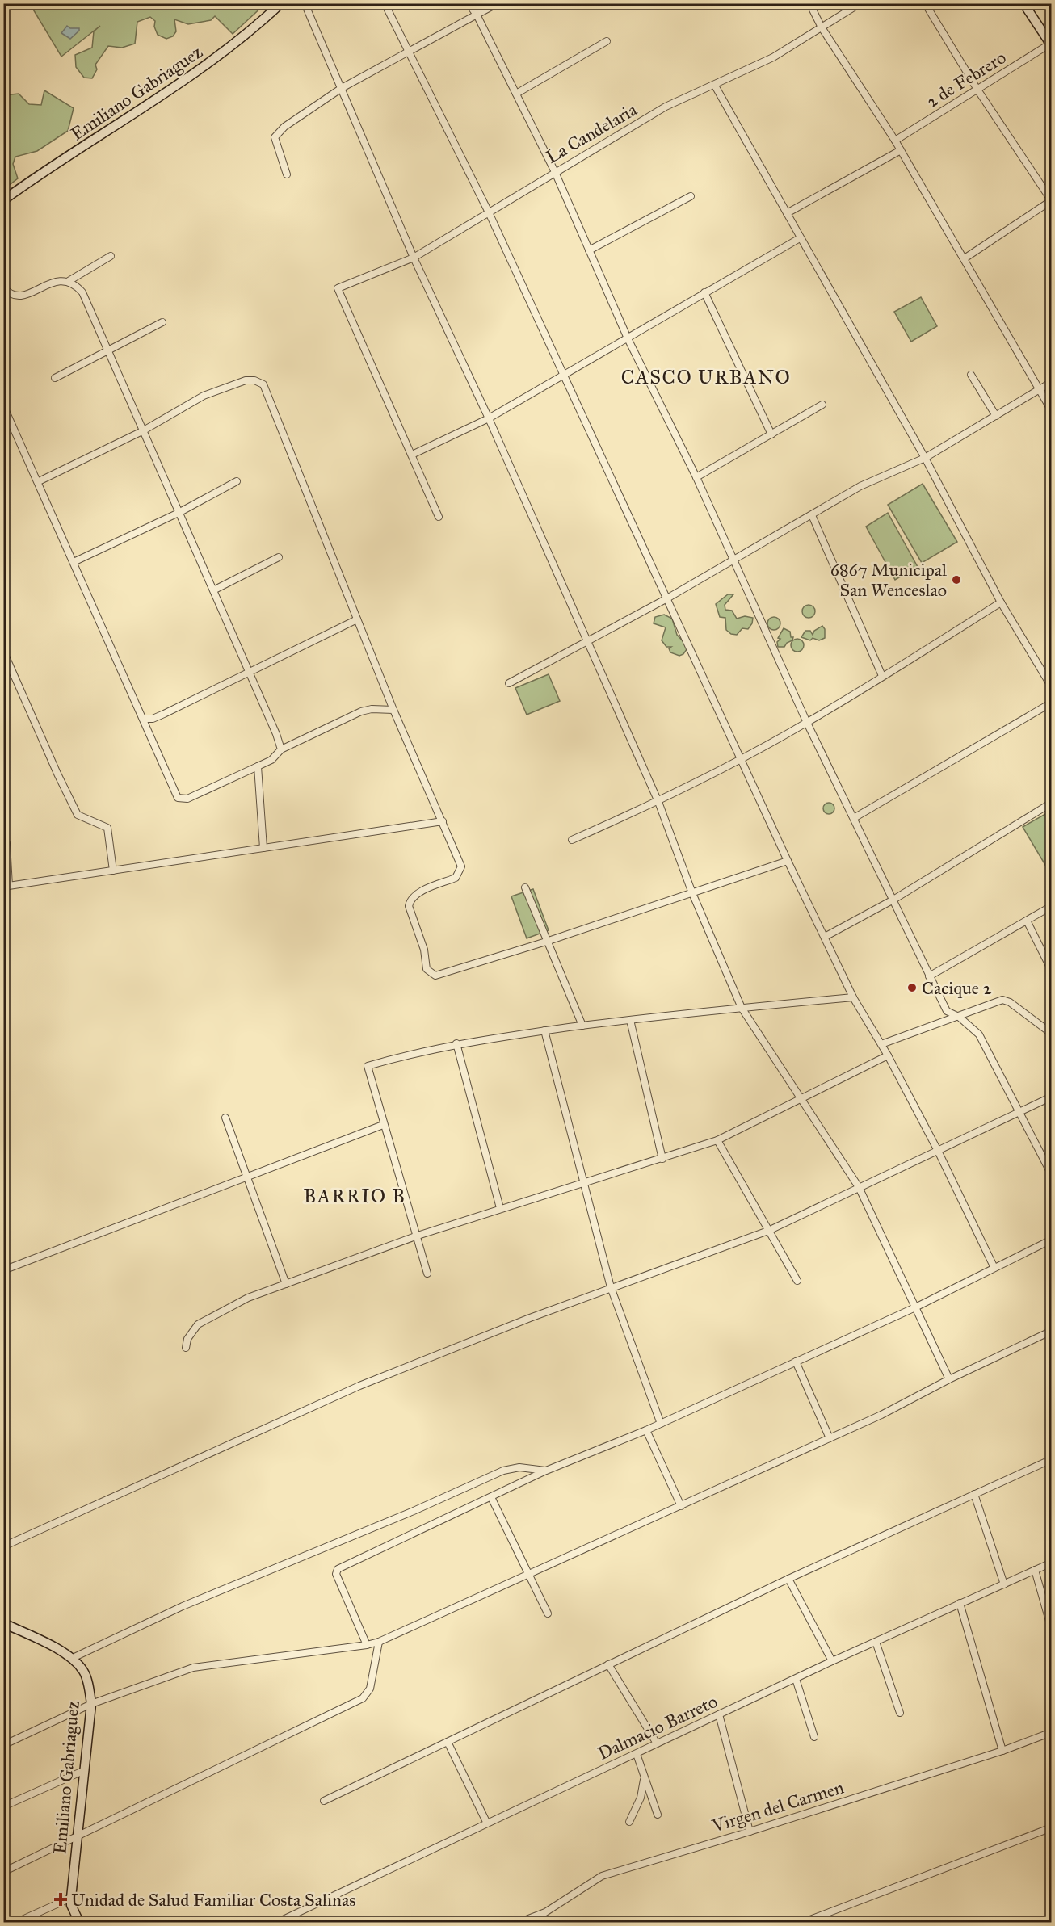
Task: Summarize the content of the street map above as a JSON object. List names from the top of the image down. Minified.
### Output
{"streets":{"main road":["Emiliano Gabriaguez"],"street":["2 de Febrero","La Candelaria","Dalmacio Barreto","Virgen del Carmen"]},"districts":["CASCO URBANO","BARRIO B"],"places":{"other":["6867 Municipal San Wenceslao","Cacique 2"],"health":["Unidad de Salud Familiar Costa Salinas"]}}
